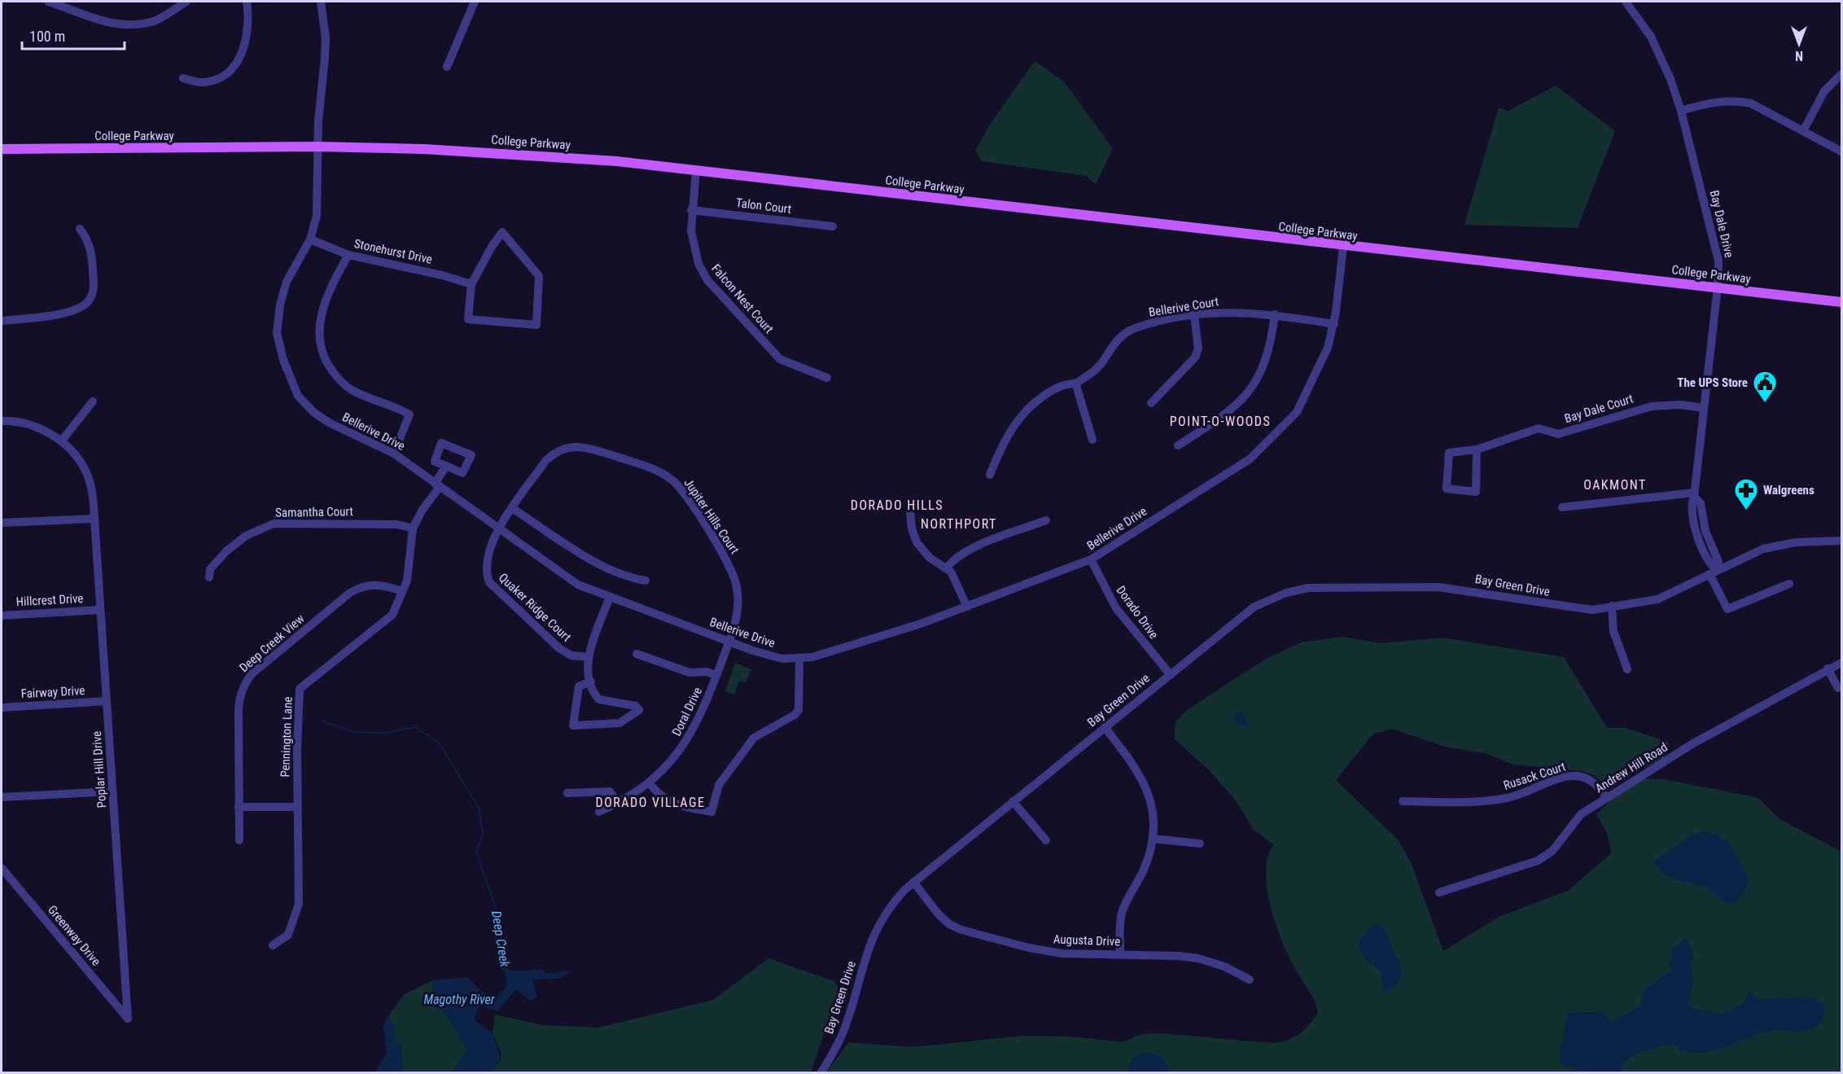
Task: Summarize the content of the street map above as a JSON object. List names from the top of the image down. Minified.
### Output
{"streets":{"main road":["College Parkway"],"street":["Talon Court","Bay Dale Drive","Stonehurst Drive","Falcon Nest Court","Bellerive Court","Bay Dale Court","Bellerive Drive","Samantha Court","Jupiter Hills Court","Bay Green Drive","Hillcrest Drive","Quaker Ridge Court","Dorado Drive","Deep Creek View","Fairway Drive","Doral Drive","Pennington Lane","Andrew Hill Road","Poplar Hill Drive","Rusack Court","Greenway Drive","Augusta Drive"]},"crossings":[["College Parkway","Bay Dale Drive"],["College Parkway","Falcon Nest Court"],["College Parkway","Bellerive Drive"],["Talon Court","Falcon Nest Court"],["Bay Dale Drive","Bay Dale Court"],["Bay Dale Drive","Bay Green Drive"],["Stonehurst Drive","Bellerive Drive"],["Bellerive Court","Bellerive Drive"],["Bellerive Drive","Jupiter Hills Court"],["Bellerive Drive","Quaker Ridge Court"],["Bellerive Drive","Dorado Drive"],["Bellerive Drive","Doral Drive"],["Bellerive Drive","Pennington Lane"],["Samantha Court","Pennington Lane"],["Jupiter Hills Court","Quaker Ridge Court"],["Jupiter Hills Court","Doral Drive"],["Bay Green Drive","Dorado Drive"],["Bay Green Drive","Augusta Drive"],["Hillcrest Drive","Poplar Hill Drive"],["Deep Creek View","Pennington Lane"],["Fairway Drive","Poplar Hill Drive"],["Andrew Hill Road","Rusack Court"],["Poplar Hill Drive","Greenway Drive"]],"districts":["POINT-O-WOODS","OAKMONT","DORADO HILLS","NORTHPORT","DORADO VILLAGE"],"water":["Deep Creek","Magothy River"],"places":{"public building":["The UPS Store"],"pharmacy":["Walgreens"]},"scale_bar":"100 m","north":"bottom"}
